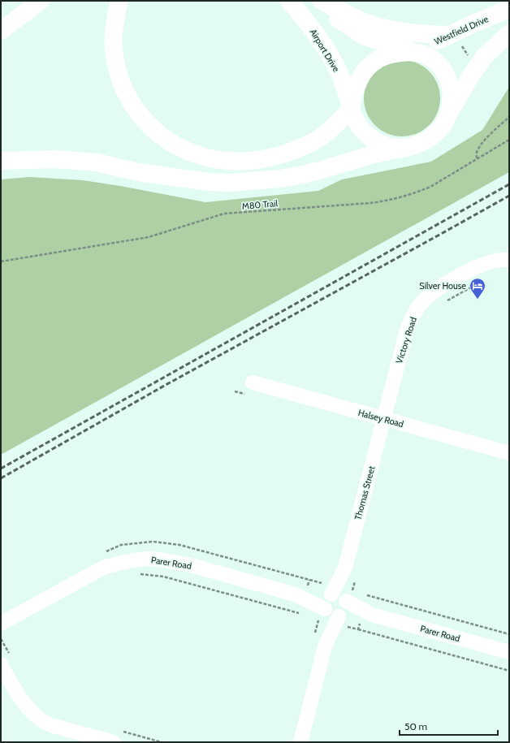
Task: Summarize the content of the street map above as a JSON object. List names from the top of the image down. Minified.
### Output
{"streets":{"main road":["Westfield Drive","Airport Drive"],"street":["Victory Road","Halsey Road","Thomas Street","Parer Road"],"path":["M80 Trail"]},"crossings":[["Westfield Drive","Airport Drive"],["Victory Road","Halsey Road"],["Victory Road","Thomas Street"],["Halsey Road","Thomas Street"],["Thomas Street","Parer Road"]],"places":{"hotel":["Silver House"]},"scale_bar":"50 m"}
